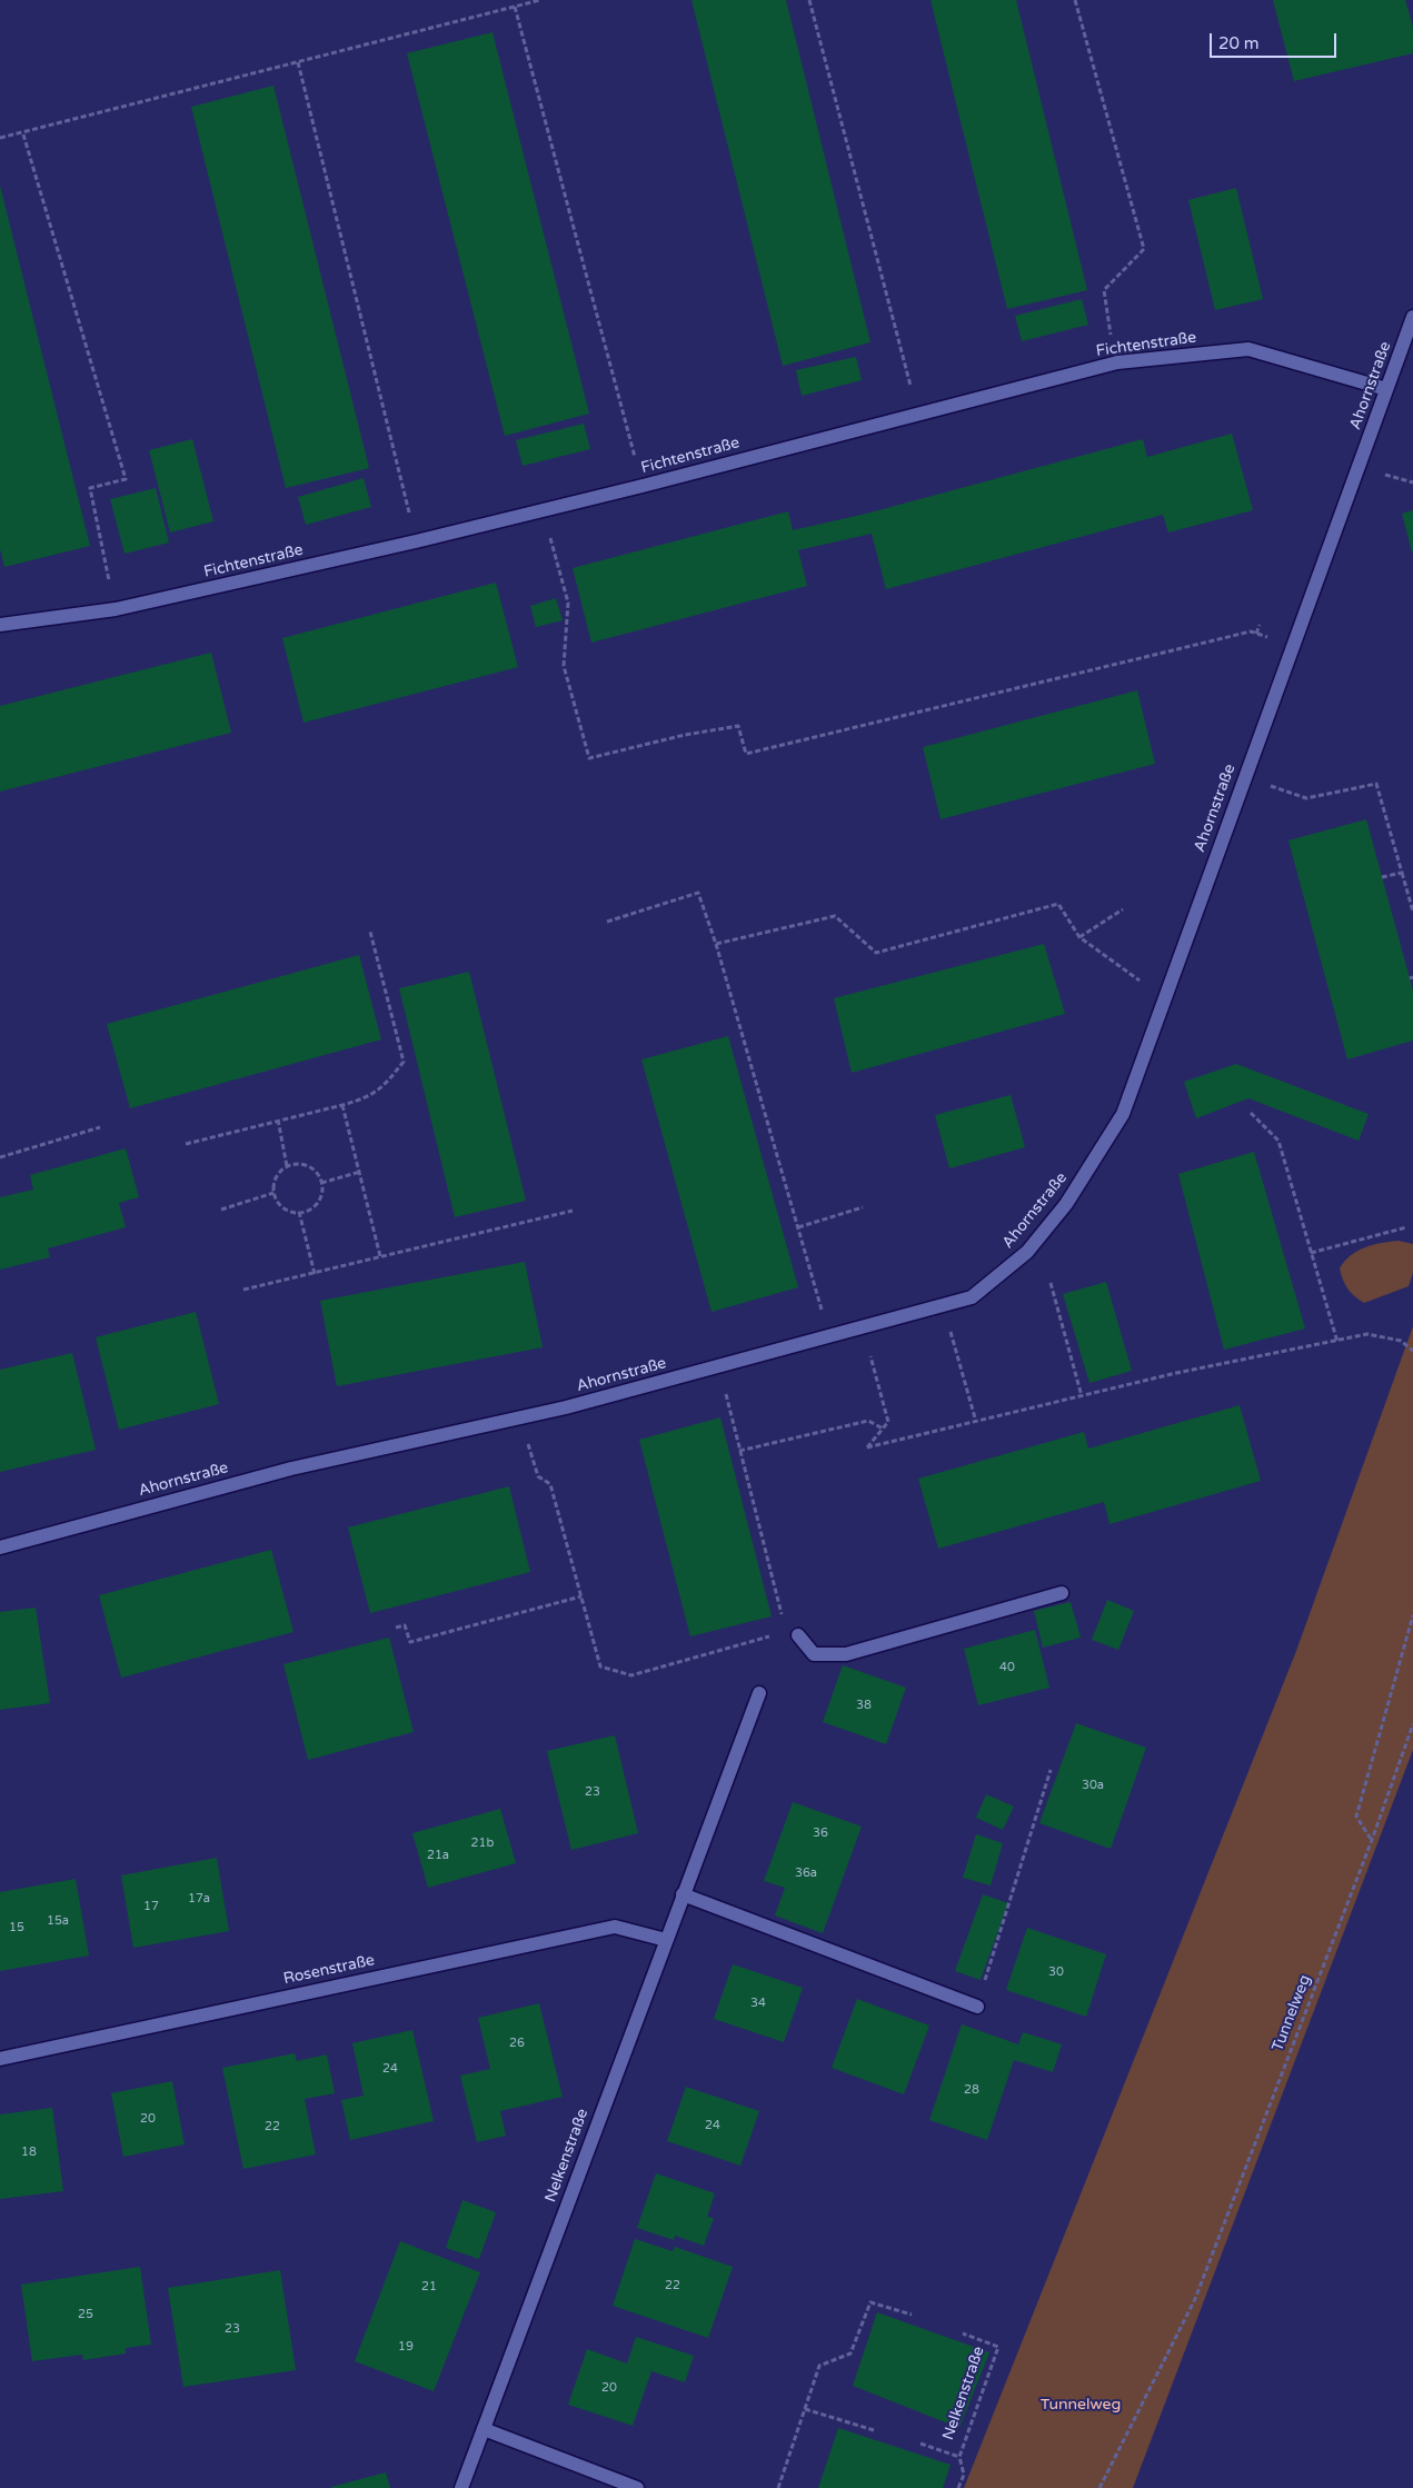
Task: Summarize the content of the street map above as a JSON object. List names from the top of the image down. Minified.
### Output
{"streets":{"street":["Fichtenstraße","Ahornstraße","Rosenstraße","Nelkenstraße"],"path":["Tunnelweg"]},"crossings":[["Fichtenstraße","Ahornstraße"],["Rosenstraße","Nelkenstraße"]],"parks":["Tunnelweg"],"house_numbers":["40","38","30a","23","36","21b","21a","36a","17a","17","15a","15","30","34","26","24","28","20","24","22","18","22","21","25","23","19","20"],"scale_bar":"20 m"}
